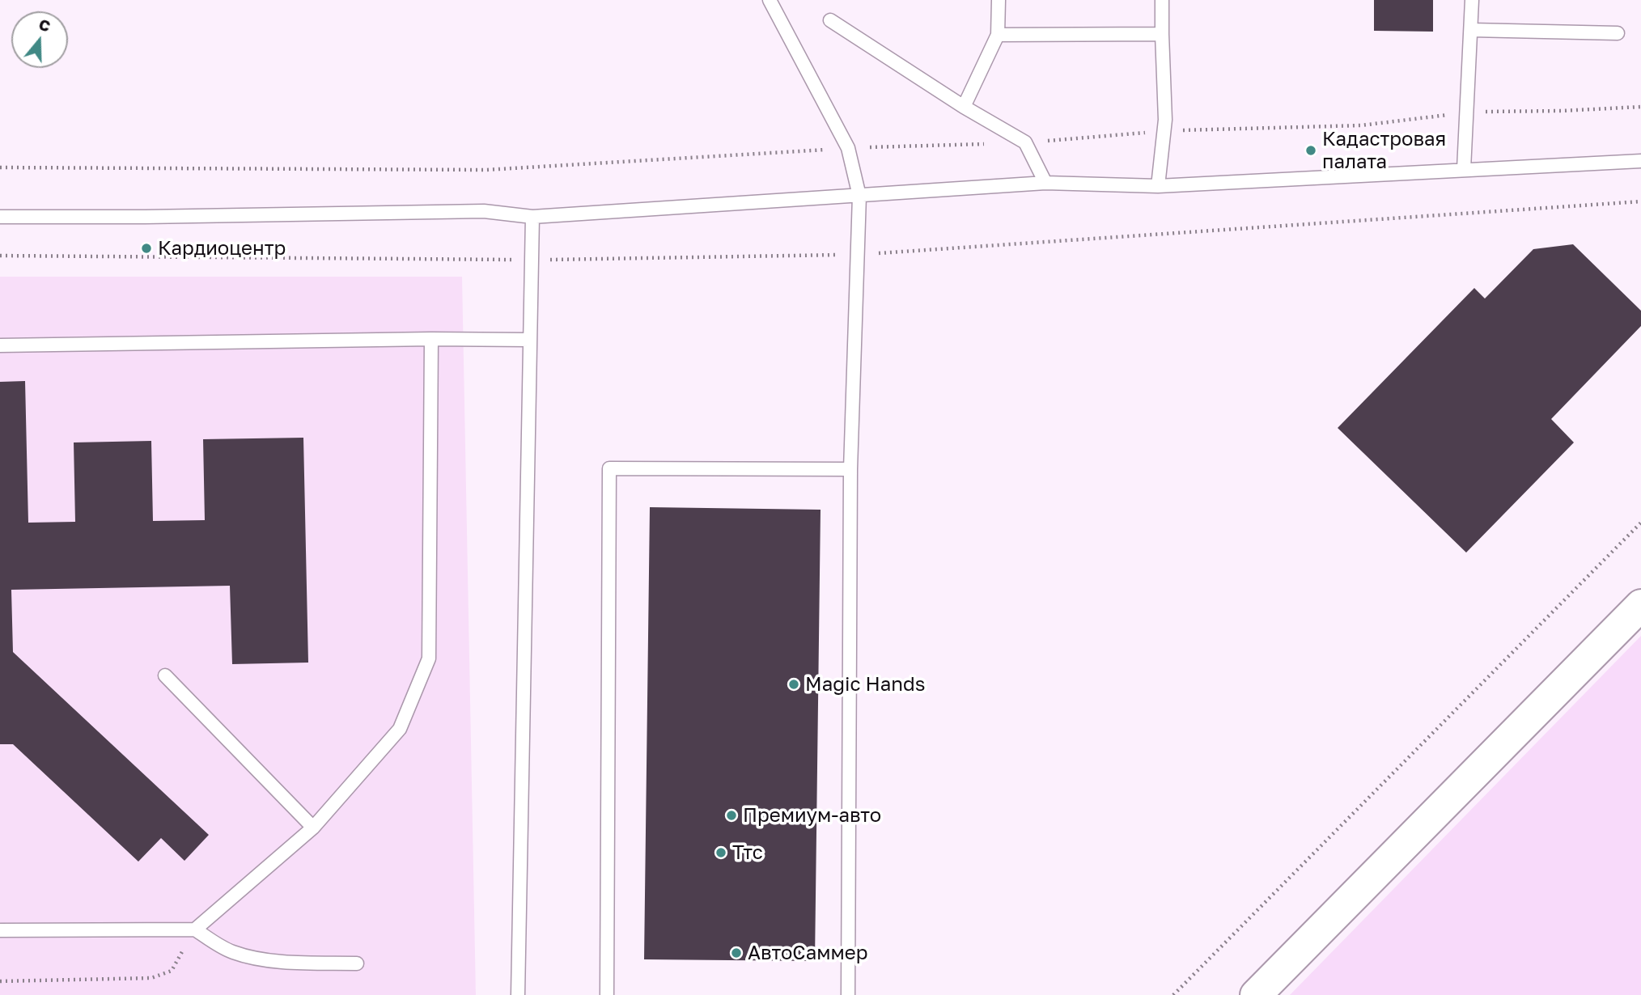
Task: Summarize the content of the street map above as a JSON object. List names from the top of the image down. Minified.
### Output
{"places":["Кадастровая палата","Кардиоцентр","Magic Hands","Премиум-авто","Ттс","АвтоСаммер"],"north":"top"}
